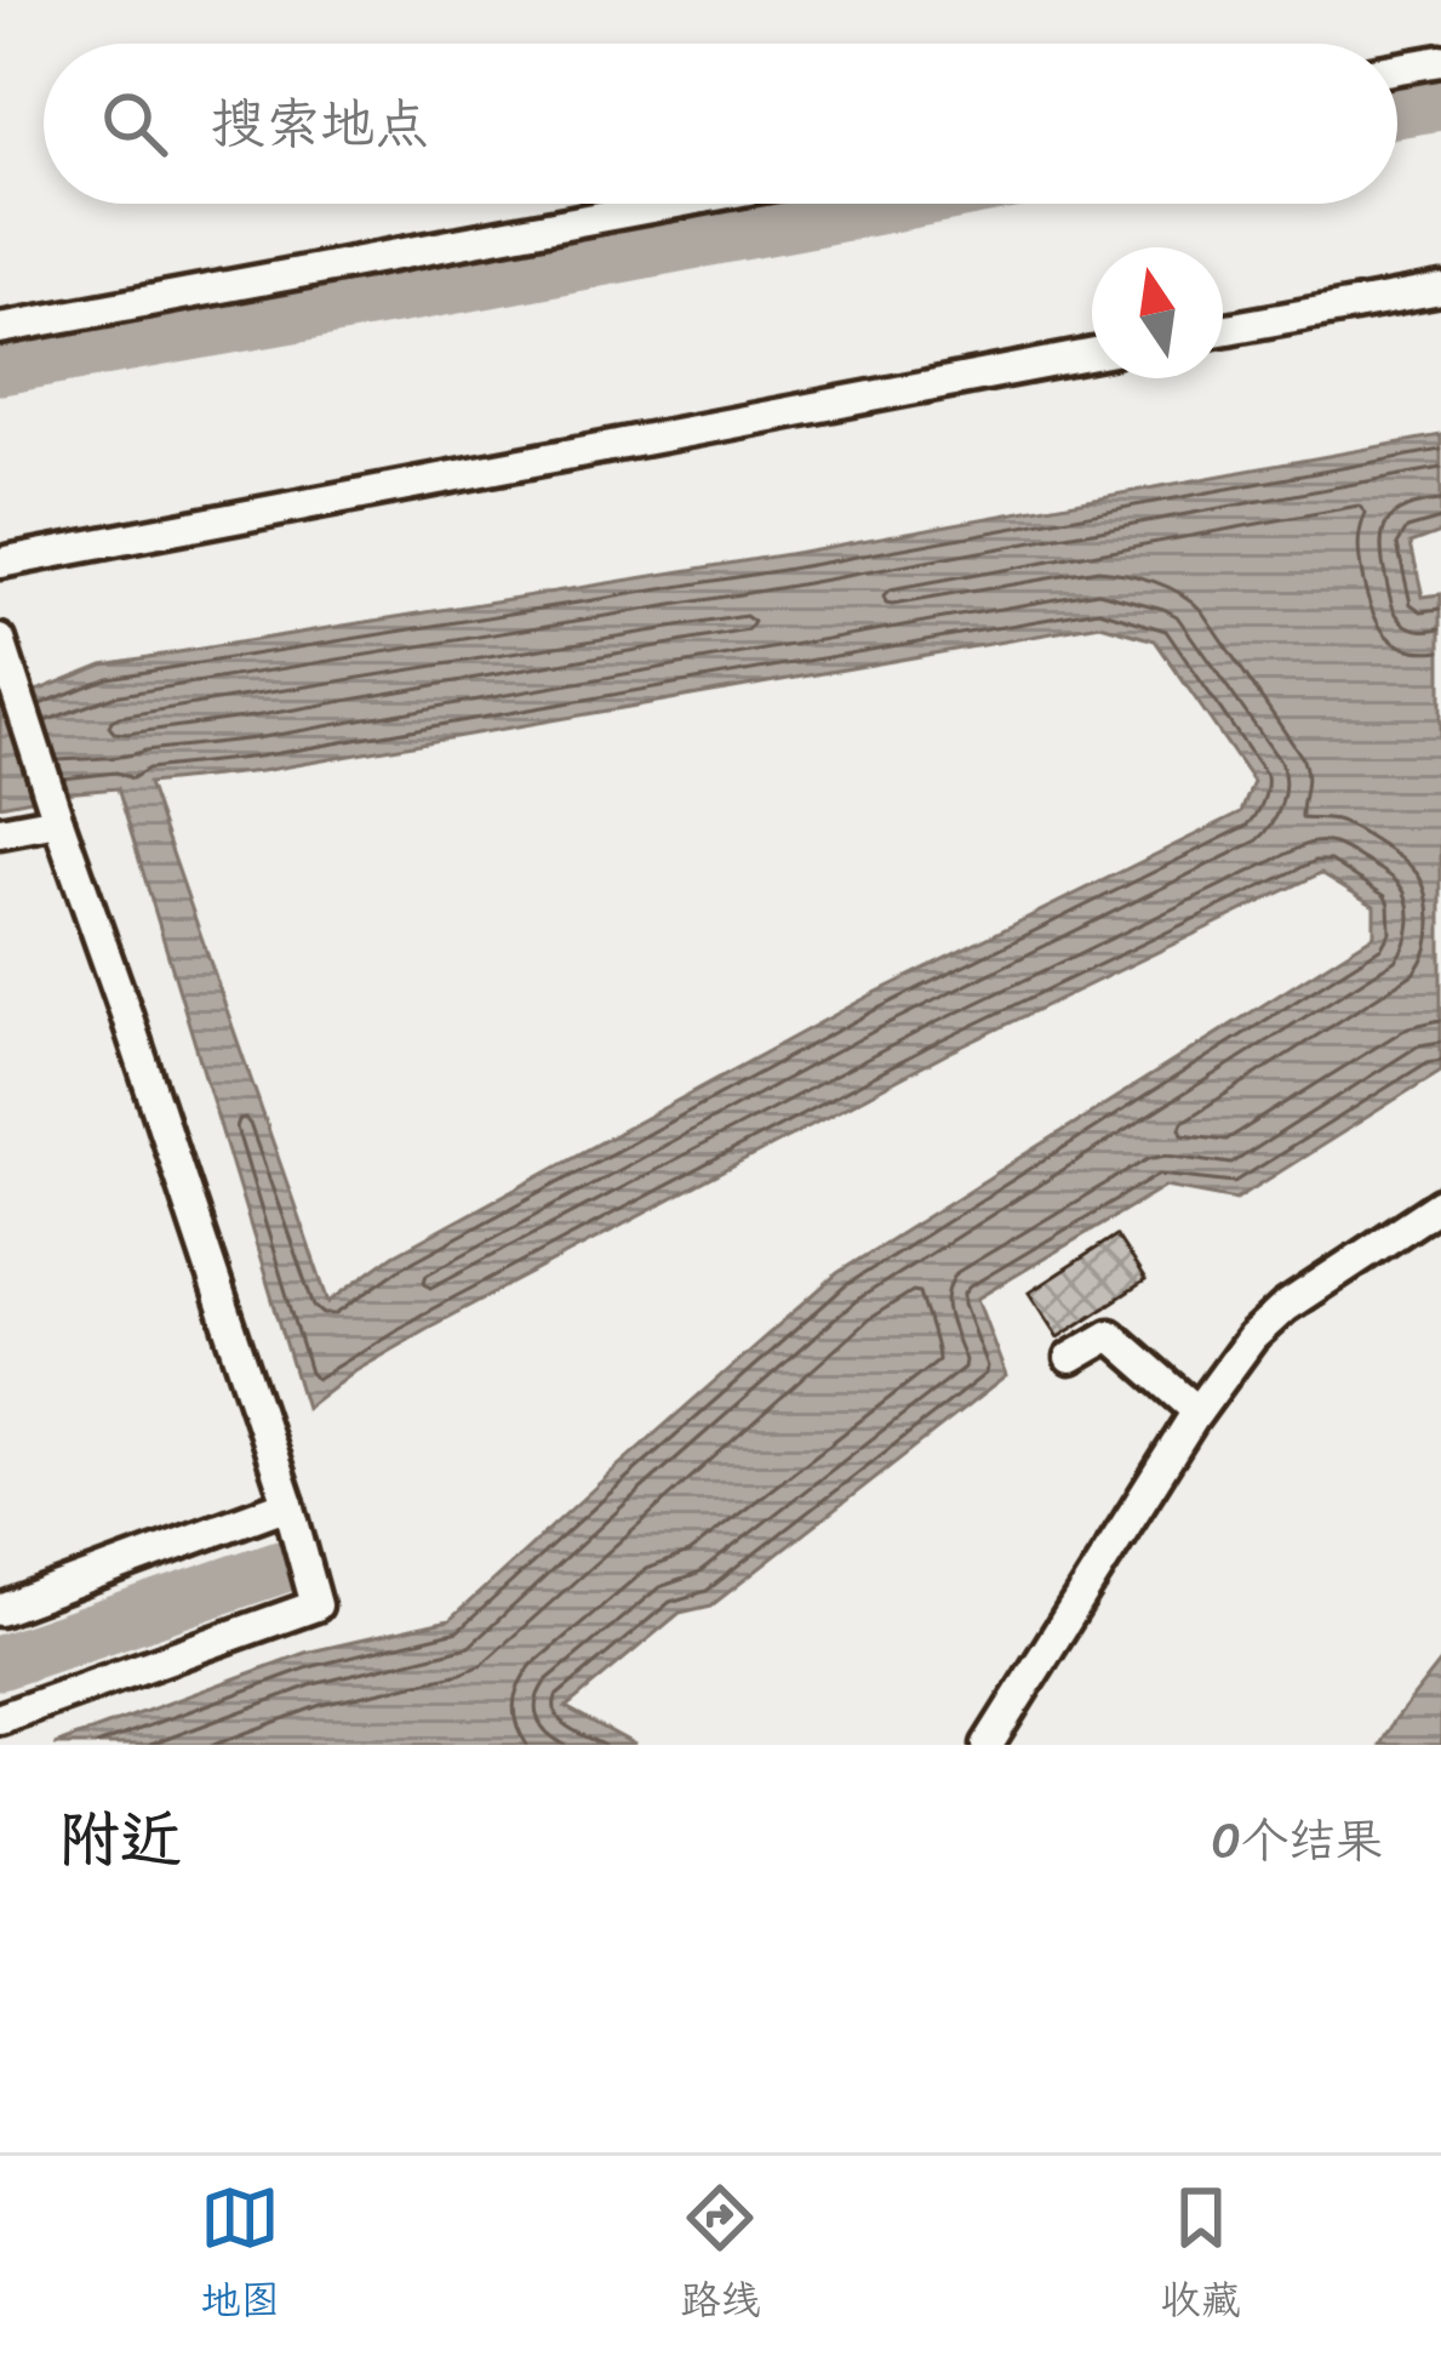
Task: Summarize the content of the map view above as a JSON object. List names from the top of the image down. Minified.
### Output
{"north":"top","page":{"search":"搜索地点","heading":["附近","0个结果"],"nav":["地图","路线","收藏"]}}
